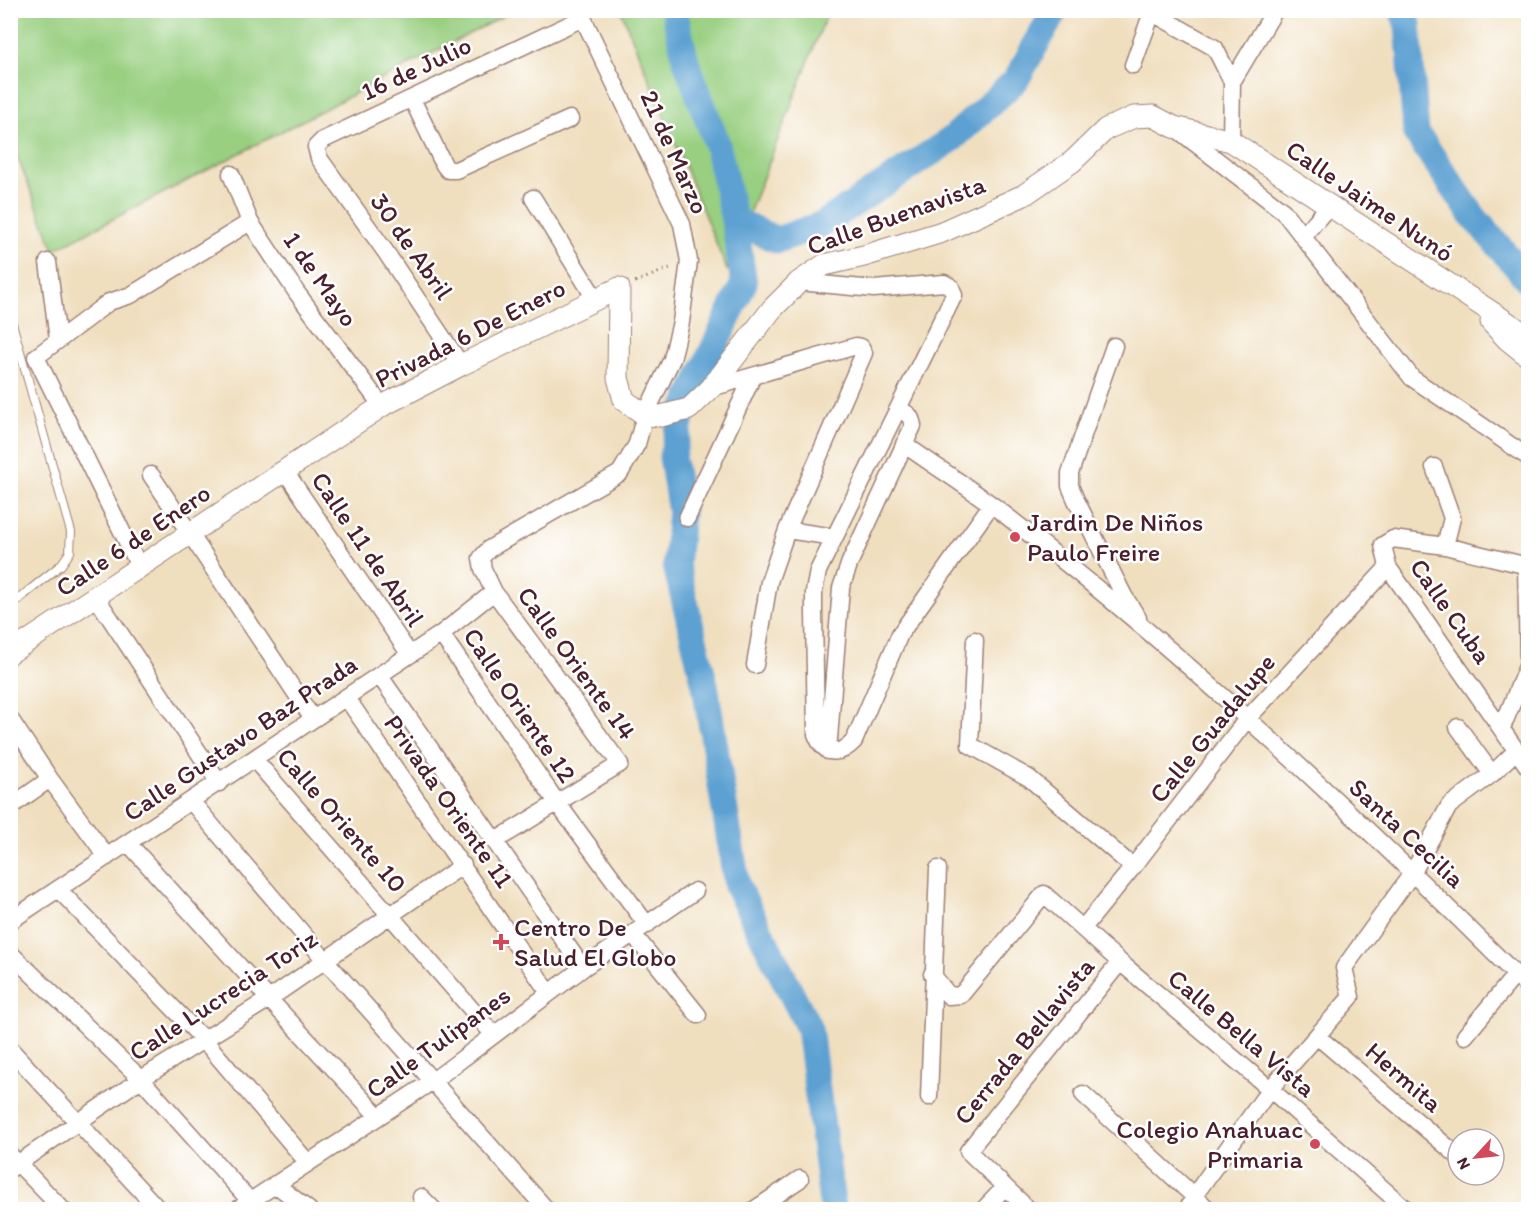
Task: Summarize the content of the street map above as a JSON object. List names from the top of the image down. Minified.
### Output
{"streets":{"street":["16 de Julio","21 de Marzo","Calle Jaime Nunó","Calle Buenavista","30 de Abril","1 de Mayo","Privada 6 De Enero","Calle 6 de Enero","Calle 11 de Abril","Calle Cuba","Calle Oriente 14","Calle Oriente 12","Calle Guadalupe","Calle Gustavo Baz Prada","Privada Oriente 11","Calle Oriente 10","Santa Cecilia","Calle Lucrecia Toriz","Calle Bella Vista","Cerrada Bellavista","Calle Tulipanes","Hermita"]},"crossings":[["16 de Julio","21 de Marzo"],["16 de Julio","30 de Abril"],["21 de Marzo","Calle Buenavista"],["21 de Marzo","Calle Oriente 14"],["Calle Jaime Nunó","Calle Buenavista"],["Calle Buenavista","Calle Oriente 14"],["30 de Abril","Privada 6 De Enero"],["1 de Mayo","Privada 6 De Enero"],["Privada 6 De Enero","Calle 6 de Enero"],["Privada 6 De Enero","Calle 11 de Abril"],["Calle 6 de Enero","Calle 11 de Abril"],["Calle 11 de Abril","Calle Gustavo Baz Prada"],["Calle Cuba","Calle Guadalupe"],["Calle Oriente 14","Calle Oriente 12"],["Calle Oriente 14","Calle Gustavo Baz Prada"],["Calle Oriente 12","Calle Gustavo Baz Prada"],["Calle Oriente 12","Calle Tulipanes"],["Calle Guadalupe","Santa Cecilia"],["Calle Guadalupe","Calle Bella Vista"],["Calle Gustavo Baz Prada","Privada Oriente 11"],["Calle Gustavo Baz Prada","Calle Oriente 10"],["Privada Oriente 11","Calle Lucrecia Toriz"],["Privada Oriente 11","Calle Tulipanes"],["Calle Oriente 10","Calle Lucrecia Toriz"],["Calle Oriente 10","Calle Tulipanes"],["Calle Bella Vista","Cerrada Bellavista"]],"places":{"other":["Jardin De Niños Paulo Freire","Colegio Anahuac Primaria"],"health":["Centro De Salud El Globo"]},"north":"bottom left"}
